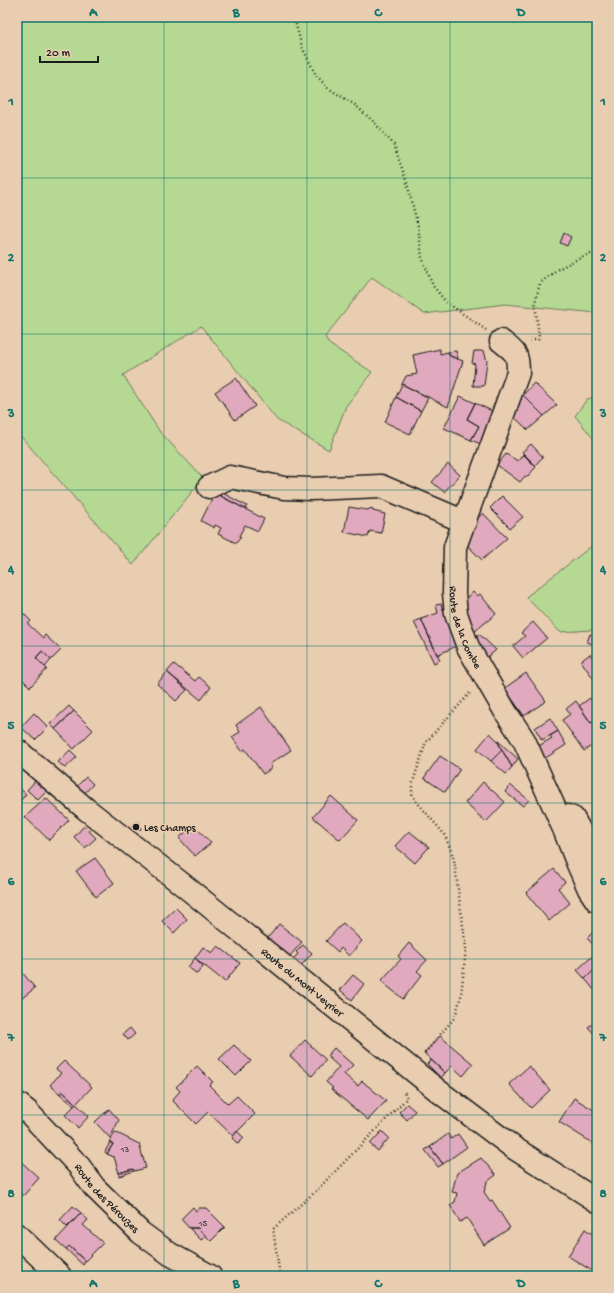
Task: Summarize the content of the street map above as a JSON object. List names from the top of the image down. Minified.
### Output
{"streets":{"street":["Route de la Combe","Route du Mont Veyrier","Route des Pérouzes"]},"places":["Les Champs"],"house_numbers":["13","15"],"scale_bar":"20 m","grid":{"columns":["A","B","C","D"],"rows":["1","2","3","4","5","6","7","8"]}}
